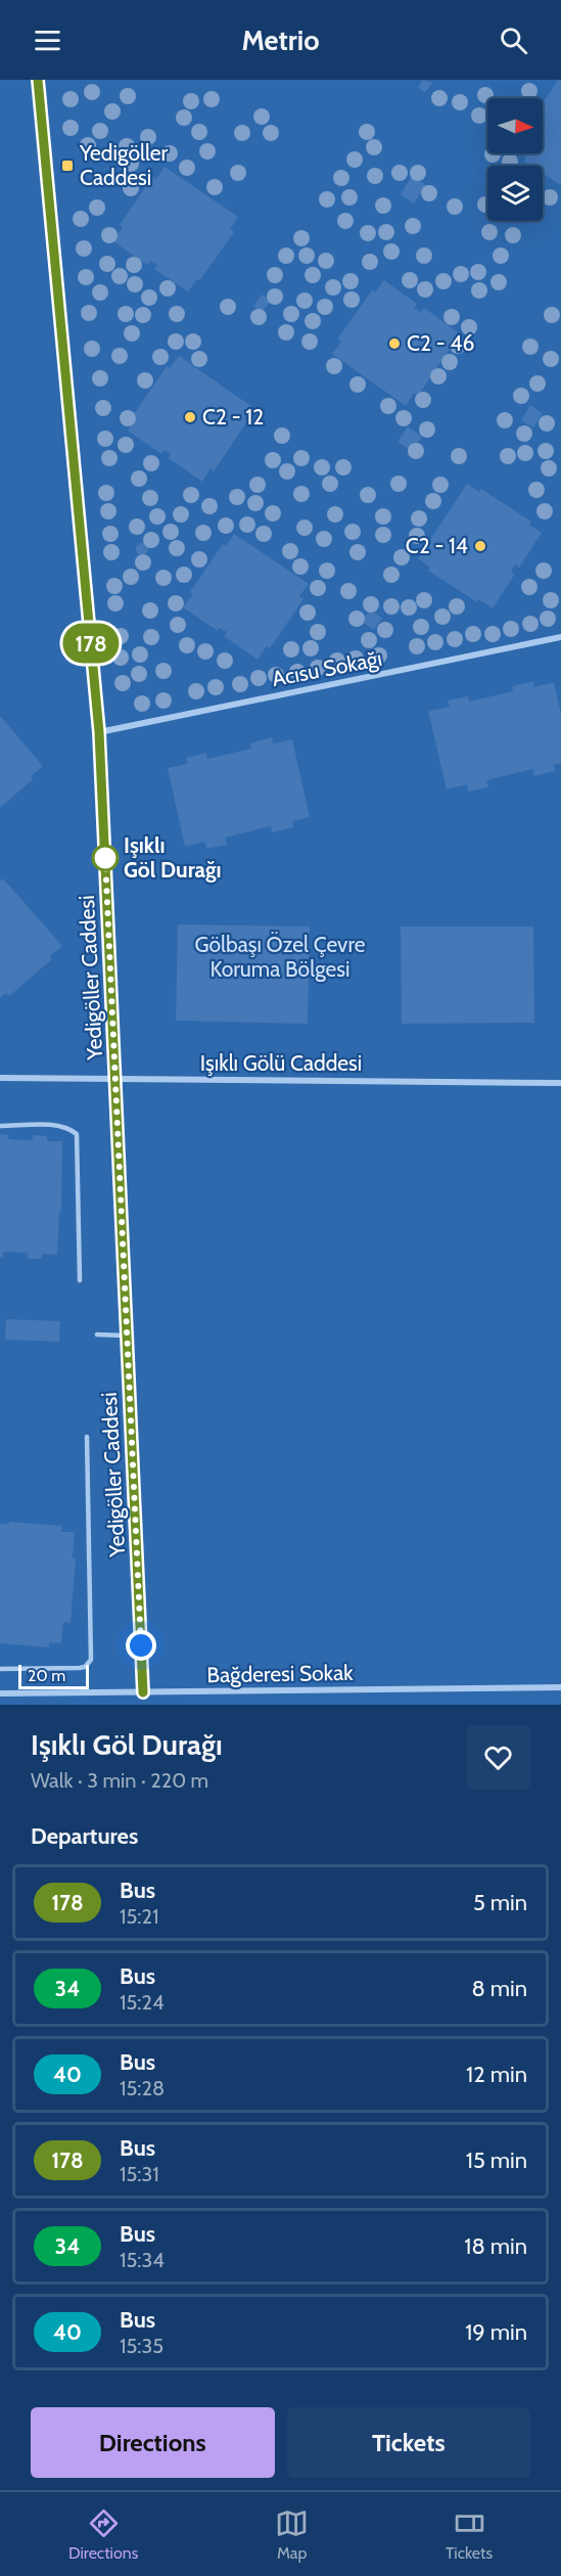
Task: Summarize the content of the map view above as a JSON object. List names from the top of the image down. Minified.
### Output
{"streets":{"street":["Acısu Sokağı","Yedigöller Caddesi","Işıklı Gölü Caddesi","Bağderesi Sokak"]},"crossings":[["Acısu Sokağı","Yedigöller Caddesi"],["Yedigöller Caddesi","Işıklı Gölü Caddesi"],["Yedigöller Caddesi","Bağderesi Sokak"]],"parks":["Gölbaşı Özel Çevre Koruma Bölgesi"],"places":{"transit":["Yedigöller Caddesi"],"other":["C2 - 46","C2 - 12","C2 - 14","Işıklı Göl Durağı"]},"lines":["bus line 178"],"scale_bar":"20 m","north":"right","page":{"header":"Metrio","on_map":"178","scale":"20 m","heading":[["Işıklı Göl Durağı","Walk · 3 min · 220 m"],"Departures"],"list":[{"mark":"178","name":"Bus","note":"15:21","value":"5 min"},{"mark":"34","name":"Bus","note":"15:24","value":"8 min"},{"mark":"40","name":"Bus","note":"15:28","value":"12 min"},{"mark":"178","name":"Bus","note":"15:31","value":"15 min"},{"mark":"34","name":"Bus","note":"15:34","value":"18 min"},{"mark":"40","name":"Bus","note":"15:35","value":"19 min"}],"buttons":["Directions","Tickets"],"tabs":["Directions","Map","Tickets"]}}
